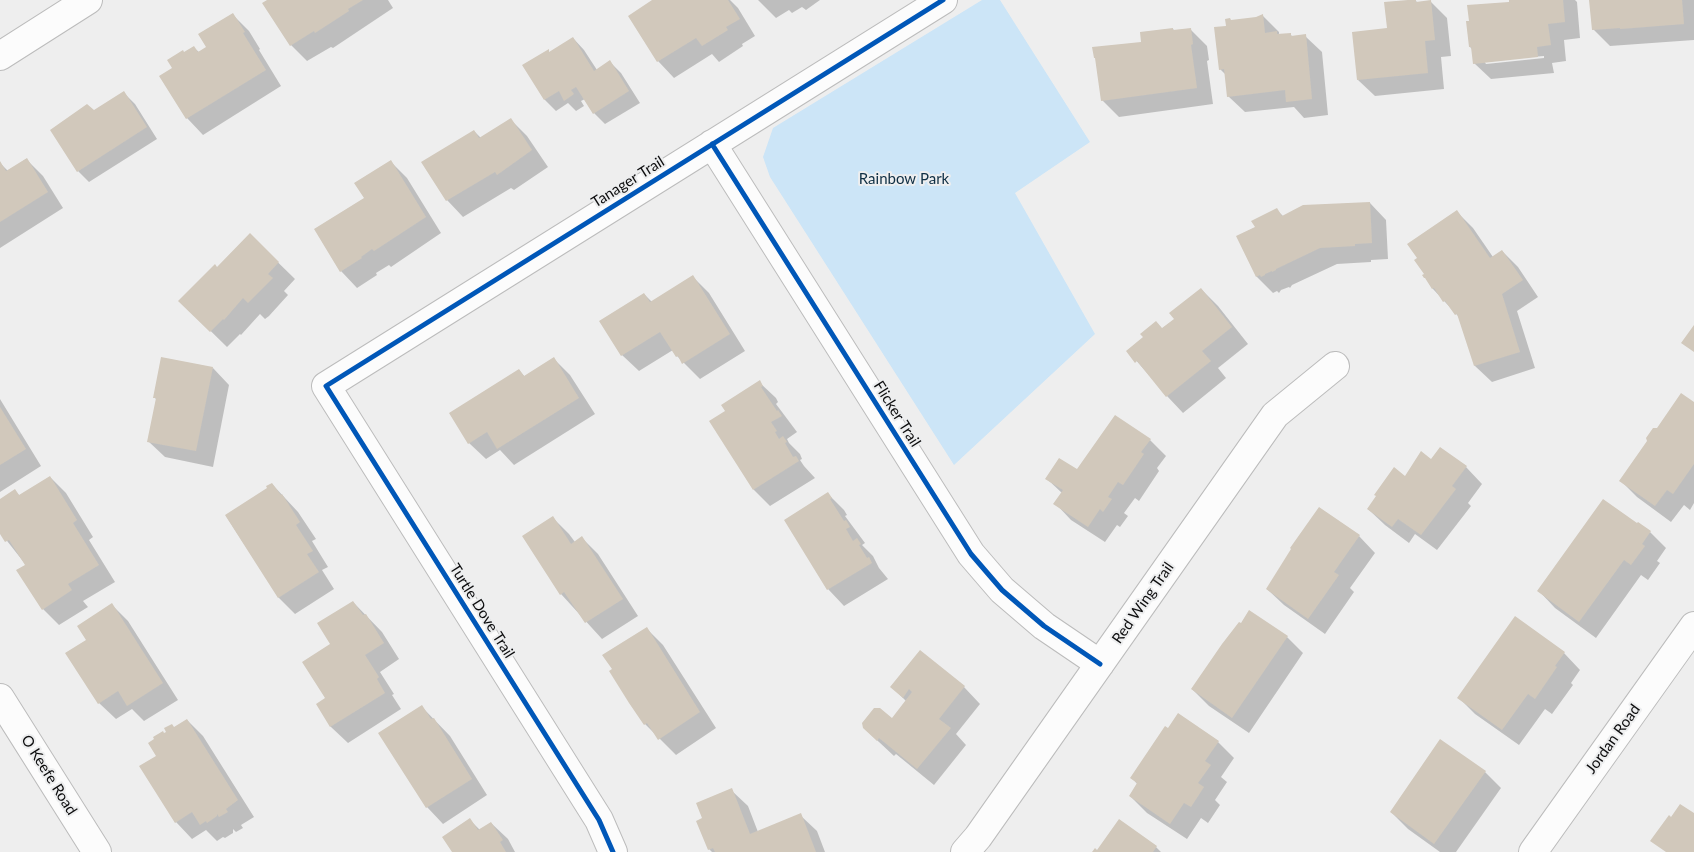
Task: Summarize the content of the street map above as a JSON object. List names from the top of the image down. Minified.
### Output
{"streets":{"street":["Tanager Trail","Flicker Trail","Red Wing Trail","Turtle Dove Trail","Jordan Road","O Keefe Road"]},"crossings":[["Tanager Trail","Flicker Trail"],["Tanager Trail","Turtle Dove Trail"],["Flicker Trail","Red Wing Trail"]],"parks":["Rainbow Park"]}
